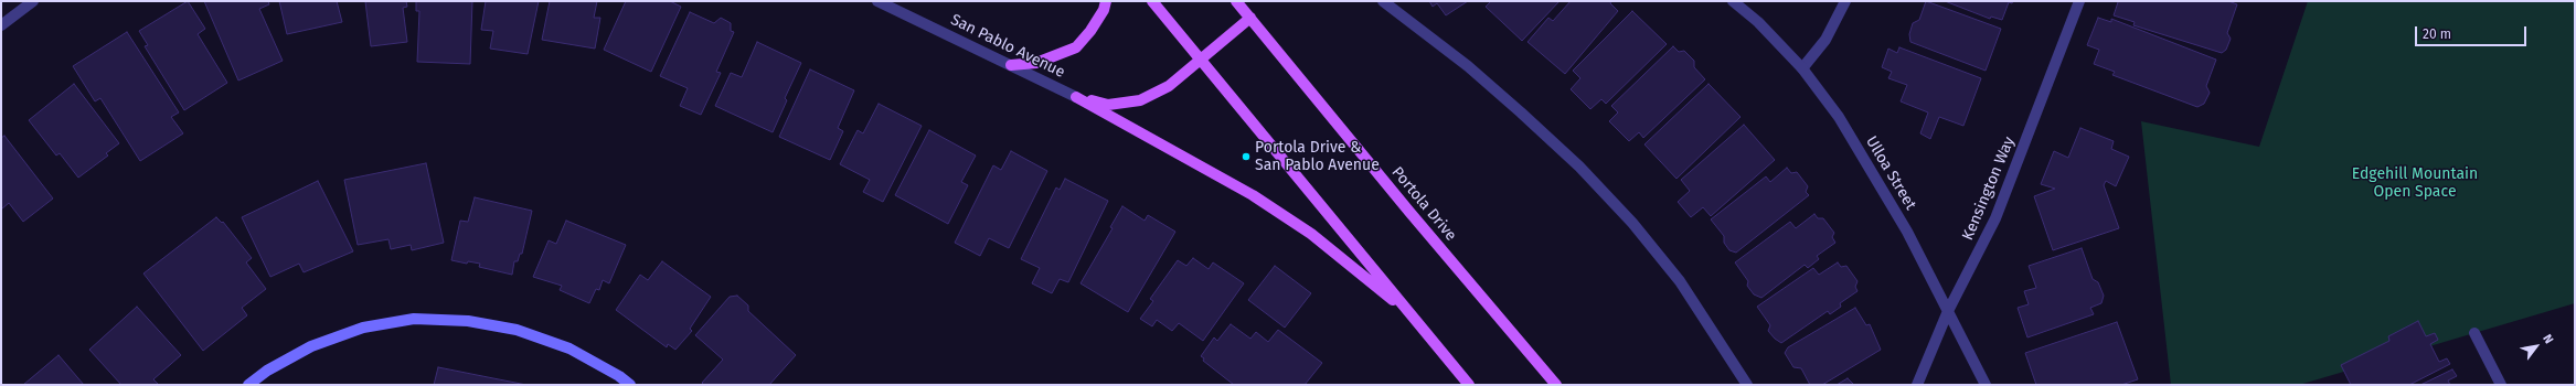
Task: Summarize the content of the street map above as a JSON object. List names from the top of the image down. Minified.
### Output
{"streets":{"main road":["Portola Drive"],"street":["San Pablo Avenue","Ulloa Street","Kensington Way"]},"crossings":[["Ulloa Street","Kensington Way"]],"parks":["Edgehill Mountain Open Space"],"places":["Portola Drive & San Pablo Avenue"],"scale_bar":"20 m","north":"top right"}
